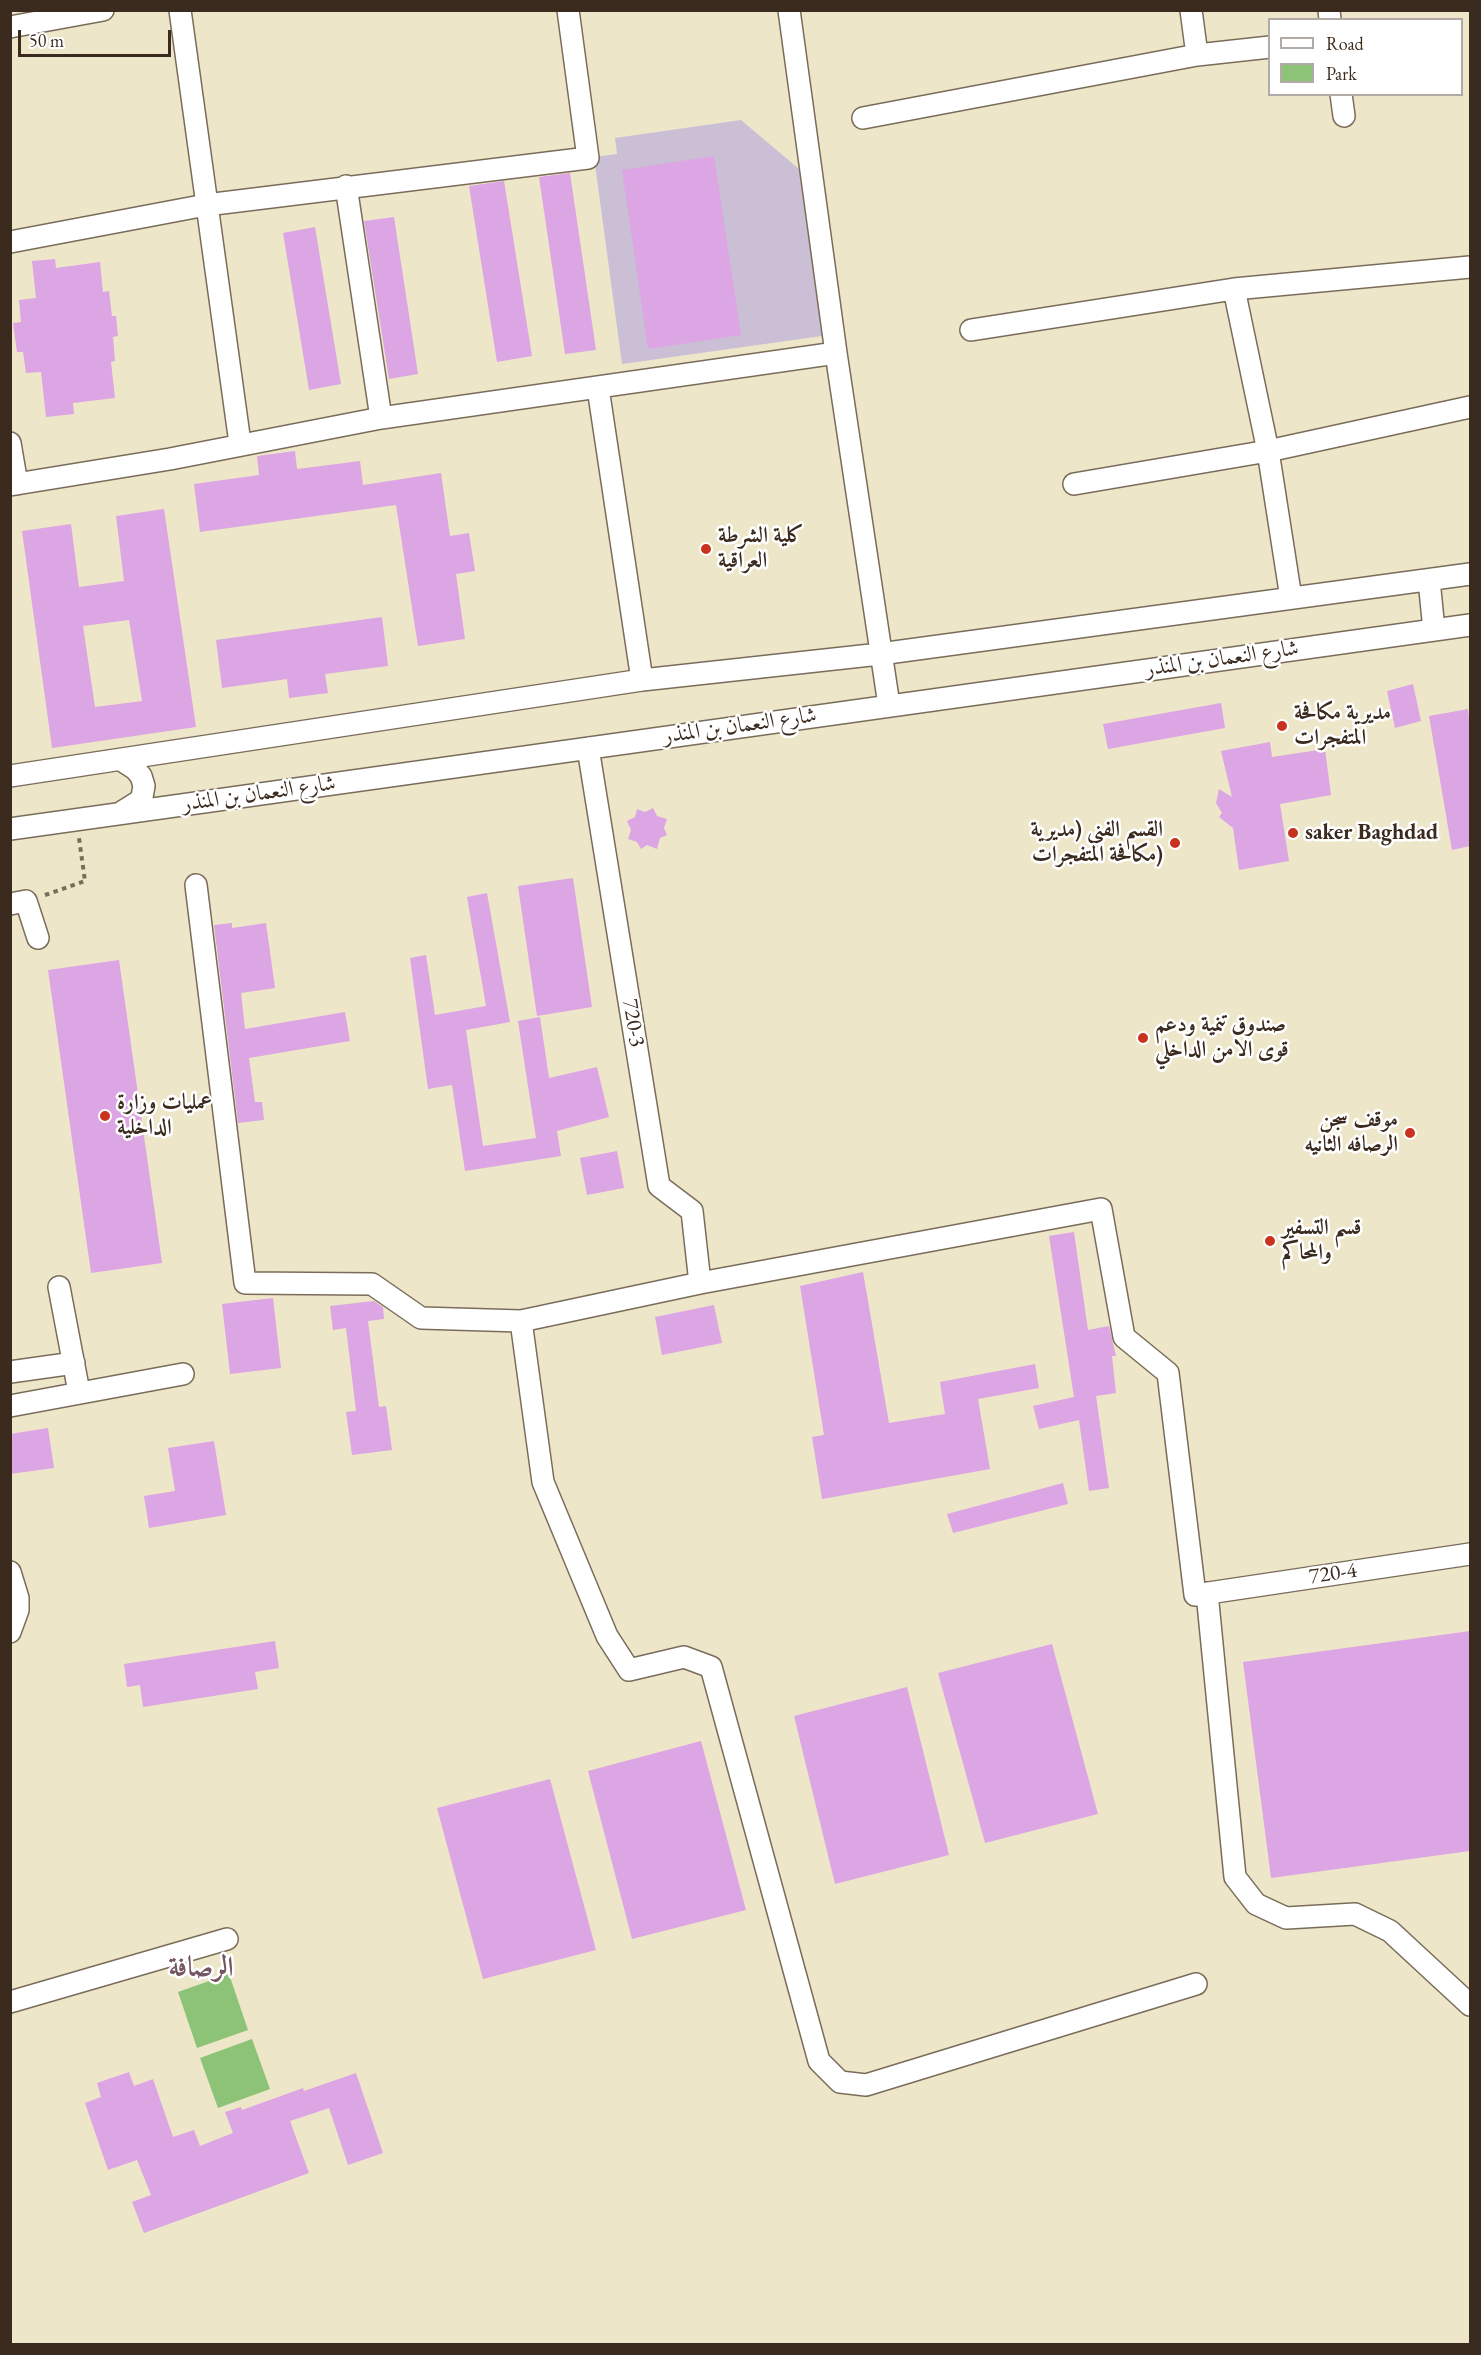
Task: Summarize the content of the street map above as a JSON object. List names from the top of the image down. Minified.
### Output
{"streets":{"street":["شارع النعمان بن المنذر","720-3","720-4"]},"crossings":[["شارع النعمان بن المنذر","720-3"]],"districts":["الرصافة"],"places":["كلية الشرطة العراقية","مديرية مكافحة المتفجرات","saker Baghdad","القسم الفني (مديرية مكافحة المتفجرات)","صندوق تنمية ودعم قوى الامن الداخلي","عمليات وزارة الداخلية","موقف سجن الرصافه الثانيه","قسم التسفير والمحاكم"],"legend":["Road","Park"],"scale_bar":"50 m"}
